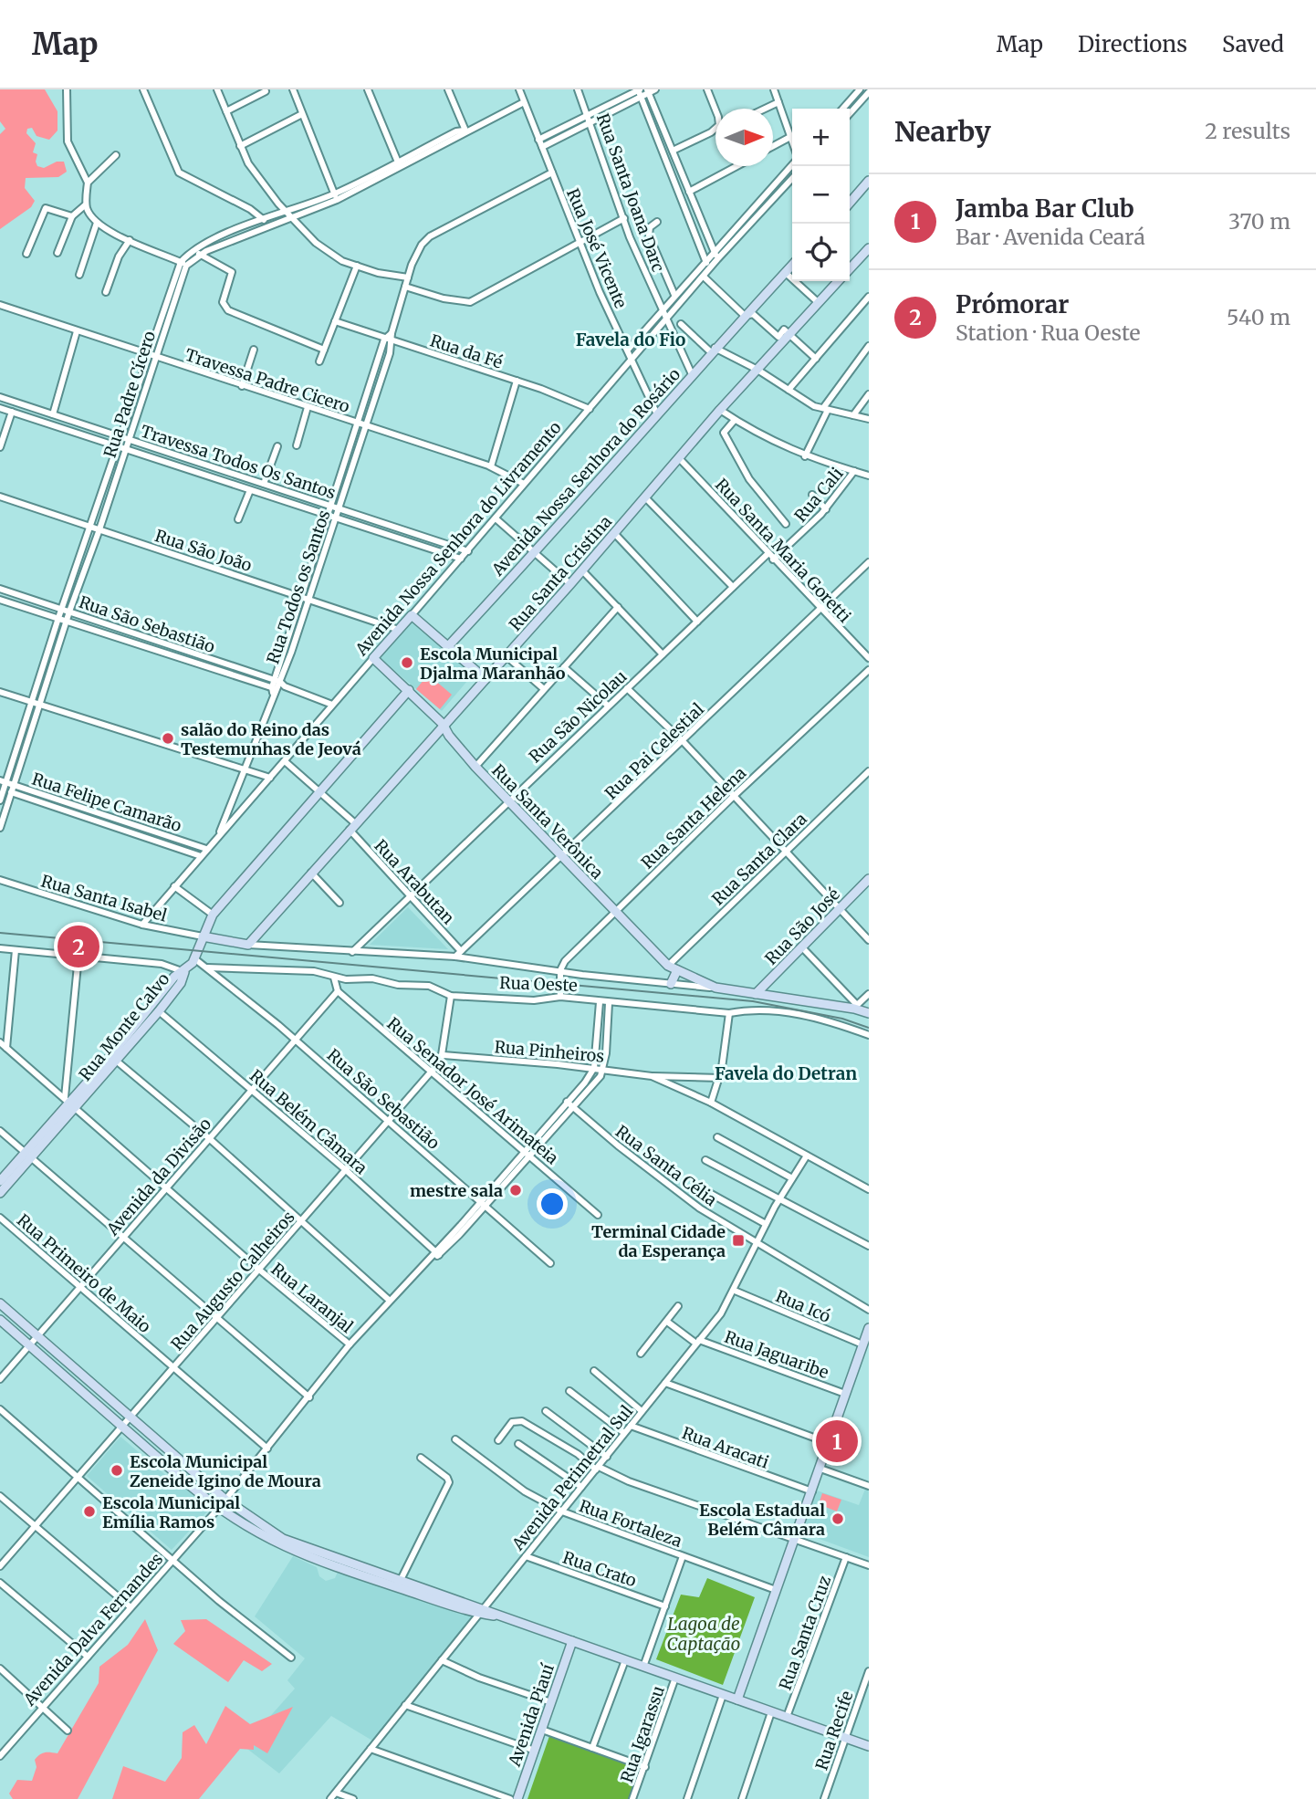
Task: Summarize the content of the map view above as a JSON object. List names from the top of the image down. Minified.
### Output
{"streets":{"main road":["Avenida Nossa Senhora do Rosário","Avenida Nossa Senhora do Livramento","Rua Santa Cristina","Rua Santa Verônica","Rua São José","Rua Oeste","Rua Monte Calvo","Avenida Piauí"],"street":["Rua Santa Joana Darc","Rua José Vicente","Rua da Fé","Travessa Padre Cicero","Rua Padre Cícero","Travessa Todos Os Santos","Rua Cali","Rua São João","Rua Santa Maria Goretti","Rua Todos os Santos","Rua São Sebastião","Rua São Nicolau","Rua Pai Celestial","Rua Felipe Camarão","Rua Santa Helena","Rua Santa Clara","Rua Arabutan","Rua Santa Isabel","Rua Pinheiros","Rua Senador José Arimateia","Rua Belém Câmara","Rua Santa Célia","Avenida da Divisão","Rua Primeiro de Maio","Rua Augusto Calheiros","Rua Laranjal","Rua Icó","Rua Jaguaribe","Rua Aracati","Avenida Perimetral Sul","Rua Fortaleza","Rua Crato","Avenida Dalva Fernandes","Rua Santa Cruz","Rua Recife","Rua Igarassu"]},"crossings":[["Rua Santa Joana Darc","Avenida Nossa Senhora do Rosário"],["Rua Santa Joana Darc","Avenida Nossa Senhora do Livramento"],["Rua José Vicente","Rua Padre Cícero"],["Rua José Vicente","Avenida Nossa Senhora do Rosário"],["Rua José Vicente","Avenida Nossa Senhora do Livramento"],["Rua da Fé","Avenida Nossa Senhora do Livramento"],["Rua da Fé","Rua Todos os Santos"],["Travessa Padre Cicero","Rua Padre Cícero"],["Travessa Padre Cicero","Avenida Nossa Senhora do Livramento"],["Travessa Padre Cicero","Rua Todos os Santos"],["Rua Padre Cícero","Travessa Todos Os Santos"],["Rua Padre Cícero","Rua São João"],["Rua Padre Cícero","Rua São Sebastião"],["Rua Padre Cícero","Rua Felipe Camarão"],["Travessa Todos Os Santos","Avenida Nossa Senhora do Livramento"],["Travessa Todos Os Santos","Rua Todos os Santos"],["Rua Cali","Rua Santa Maria Goretti"],["Avenida Nossa Senhora do Livramento","Rua São João"],["Avenida Nossa Senhora do Livramento","Rua Todos os Santos"],["Avenida Nossa Senhora do Livramento","Rua São Sebastião"],["Avenida Nossa Senhora do Livramento","Rua Felipe Camarão"],["Avenida Nossa Senhora do Livramento","Rua Santa Verônica"],["Avenida Nossa Senhora do Livramento","Rua Arabutan"],["Avenida Nossa Senhora do Livramento","Rua Santa Isabel"],["Rua São João","Rua Todos os Santos"],["Rua Santa Maria Goretti","Rua Santa Cristina"],["Rua Santa Maria Goretti","Rua São Nicolau"],["Rua Santa Maria Goretti","Rua Pai Celestial"],["Rua Santa Cristina","Rua Santa Verônica"],["Rua Santa Cristina","Rua Arabutan"],["Rua Santa Cristina","Rua Oeste"],["Rua Todos os Santos","Rua São Sebastião"],["Rua São Sebastião","Rua Oeste"],["Rua São Sebastião","Avenida da Divisão"],["Rua São Sebastião","Rua Augusto Calheiros"],["Rua São Sebastião","Avenida Dalva Fernandes"],["Rua São Nicolau","Rua Santa Verônica"],["Rua São Nicolau","Rua Arabutan"],["Rua São Nicolau","Rua Oeste"],["Rua Pai Celestial","Rua Santa Verônica"],["Rua Pai Celestial","Rua Arabutan"],["Rua Pai Celestial","Rua Oeste"],["Rua Santa Helena","Rua Santa Verônica"],["Rua Santa Helena","Rua Oeste"],["Rua Santa Verônica","Rua Santa Clara"],["Rua Santa Verônica","Rua Oeste"],["Rua Santa Isabel","Rua Oeste"],["Rua São José","Rua Oeste"],["Rua Monte Calvo","Rua Belém Câmara"],["Rua Monte Calvo","Rua Laranjal"],["Rua Pinheiros","Rua Augusto Calheiros"],["Rua Pinheiros","Avenida Perimetral Sul"],["Rua Pinheiros","Avenida Dalva Fernandes"],["Rua Senador José Arimateia","Avenida da Divisão"],["Rua Senador José Arimateia","Rua Augusto Calheiros"],["Rua Senador José Arimateia","Avenida Dalva Fernandes"],["Rua Belém Câmara","Avenida da Divisão"],["Rua Belém Câmara","Rua Augusto Calheiros"],["Rua Belém Câmara","Avenida Dalva Fernandes"],["Rua Santa Célia","Avenida Perimetral Sul"],["Rua Santa Célia","Avenida Dalva Fernandes"],["Avenida da Divisão","Rua Primeiro de Maio"],["Avenida da Divisão","Rua Laranjal"],["Rua Primeiro de Maio","Rua Augusto Calheiros"],["Rua Primeiro de Maio","Avenida Dalva Fernandes"],["Rua Augusto Calheiros","Rua Laranjal"],["Rua Laranjal","Avenida Dalva Fernandes"],["Rua Icó","Avenida Perimetral Sul"],["Rua Jaguaribe","Avenida Perimetral Sul"],["Rua Aracati","Avenida Perimetral Sul"],["Avenida Perimetral Sul","Rua Fortaleza"],["Avenida Perimetral Sul","Rua Crato"]],"districts":["Favela do Fio","Favela do Detran"],"water":["Lagoa de Captação"],"places":{"other":["Escola Municipal Djalma Maranhão","salão do Reino das Testemunhas de Jeová","mestre sala","Escola Municipal Zeneide Igino de Moura","Escola Municipal Emília Ramos","Escola Estadual Belém Câmara"],"transit":["Terminal Cidade da Esperança"]},"north":"right","page":{"header":"Map","nav":["Map","Directions","Saved"],"heading":["Nearby","2 results"],"map_buttons":["+","−"],"list":[{"mark":"1","name":"Jamba Bar Club","note":"Bar · Avenida Ceará","value":"370 m"},{"mark":"2","name":"Prómorar","note":"Station · Rua Oeste","value":"540 m"}],"pins":["2","1"]}}
